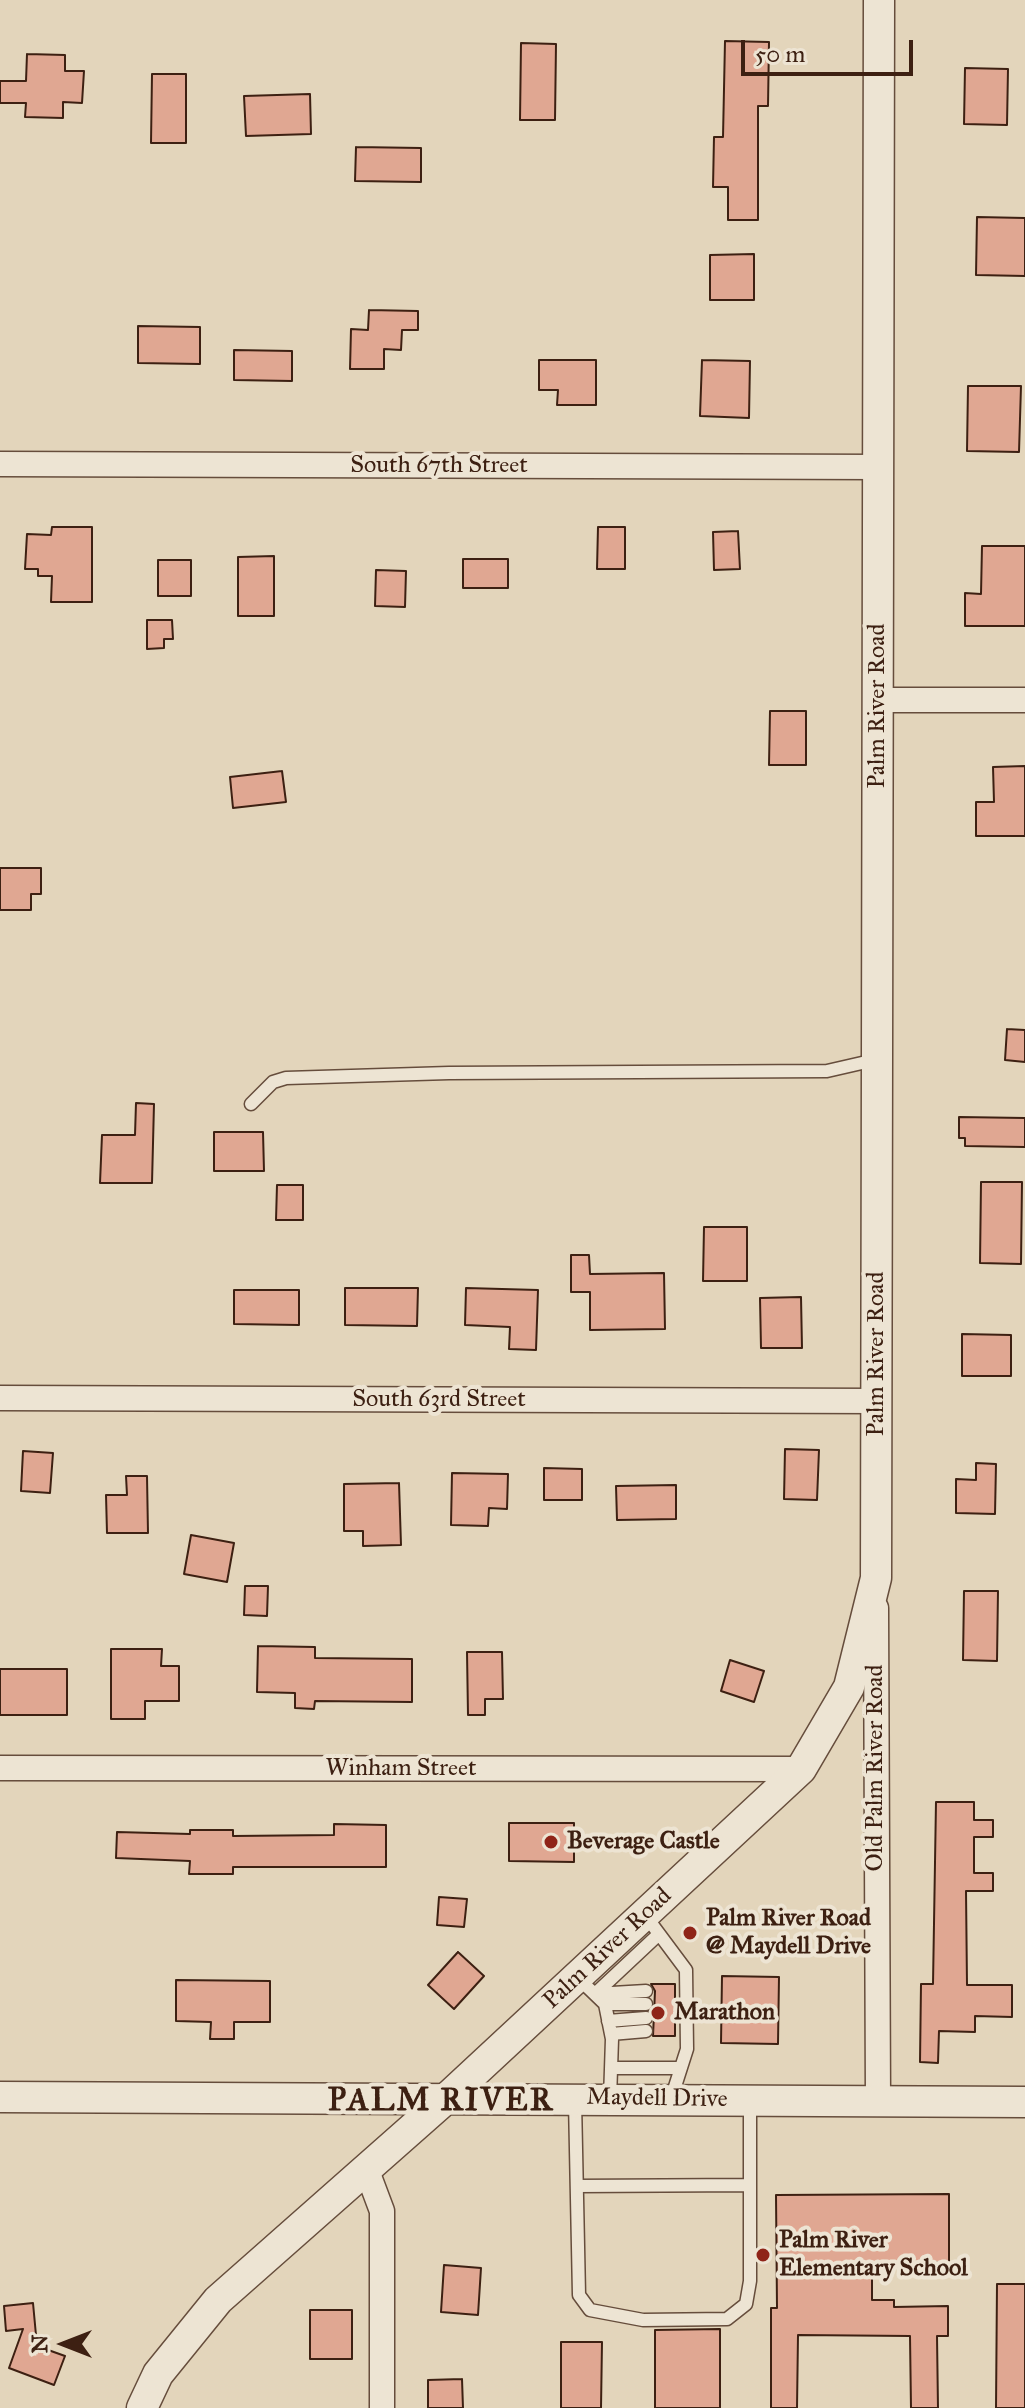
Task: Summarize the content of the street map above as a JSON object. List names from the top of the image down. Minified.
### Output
{"streets":{"street":["South 67th Street","Palm River Road","South 63rd Street","Old Palm River Road","Winham Street","Maydell Drive"]},"crossings":[["South 67th Street","Palm River Road"],["Palm River Road","South 63rd Street"],["Palm River Road","Old Palm River Road"],["Palm River Road","Winham Street"],["Palm River Road","Maydell Drive"],["Old Palm River Road","Maydell Drive"]],"districts":["PALM RIVER"],"places":["Beverage Castle","Palm River Road @ Maydell Drive","Marathon","Palm River Elementary School"],"scale_bar":"50 m","north":"left"}
